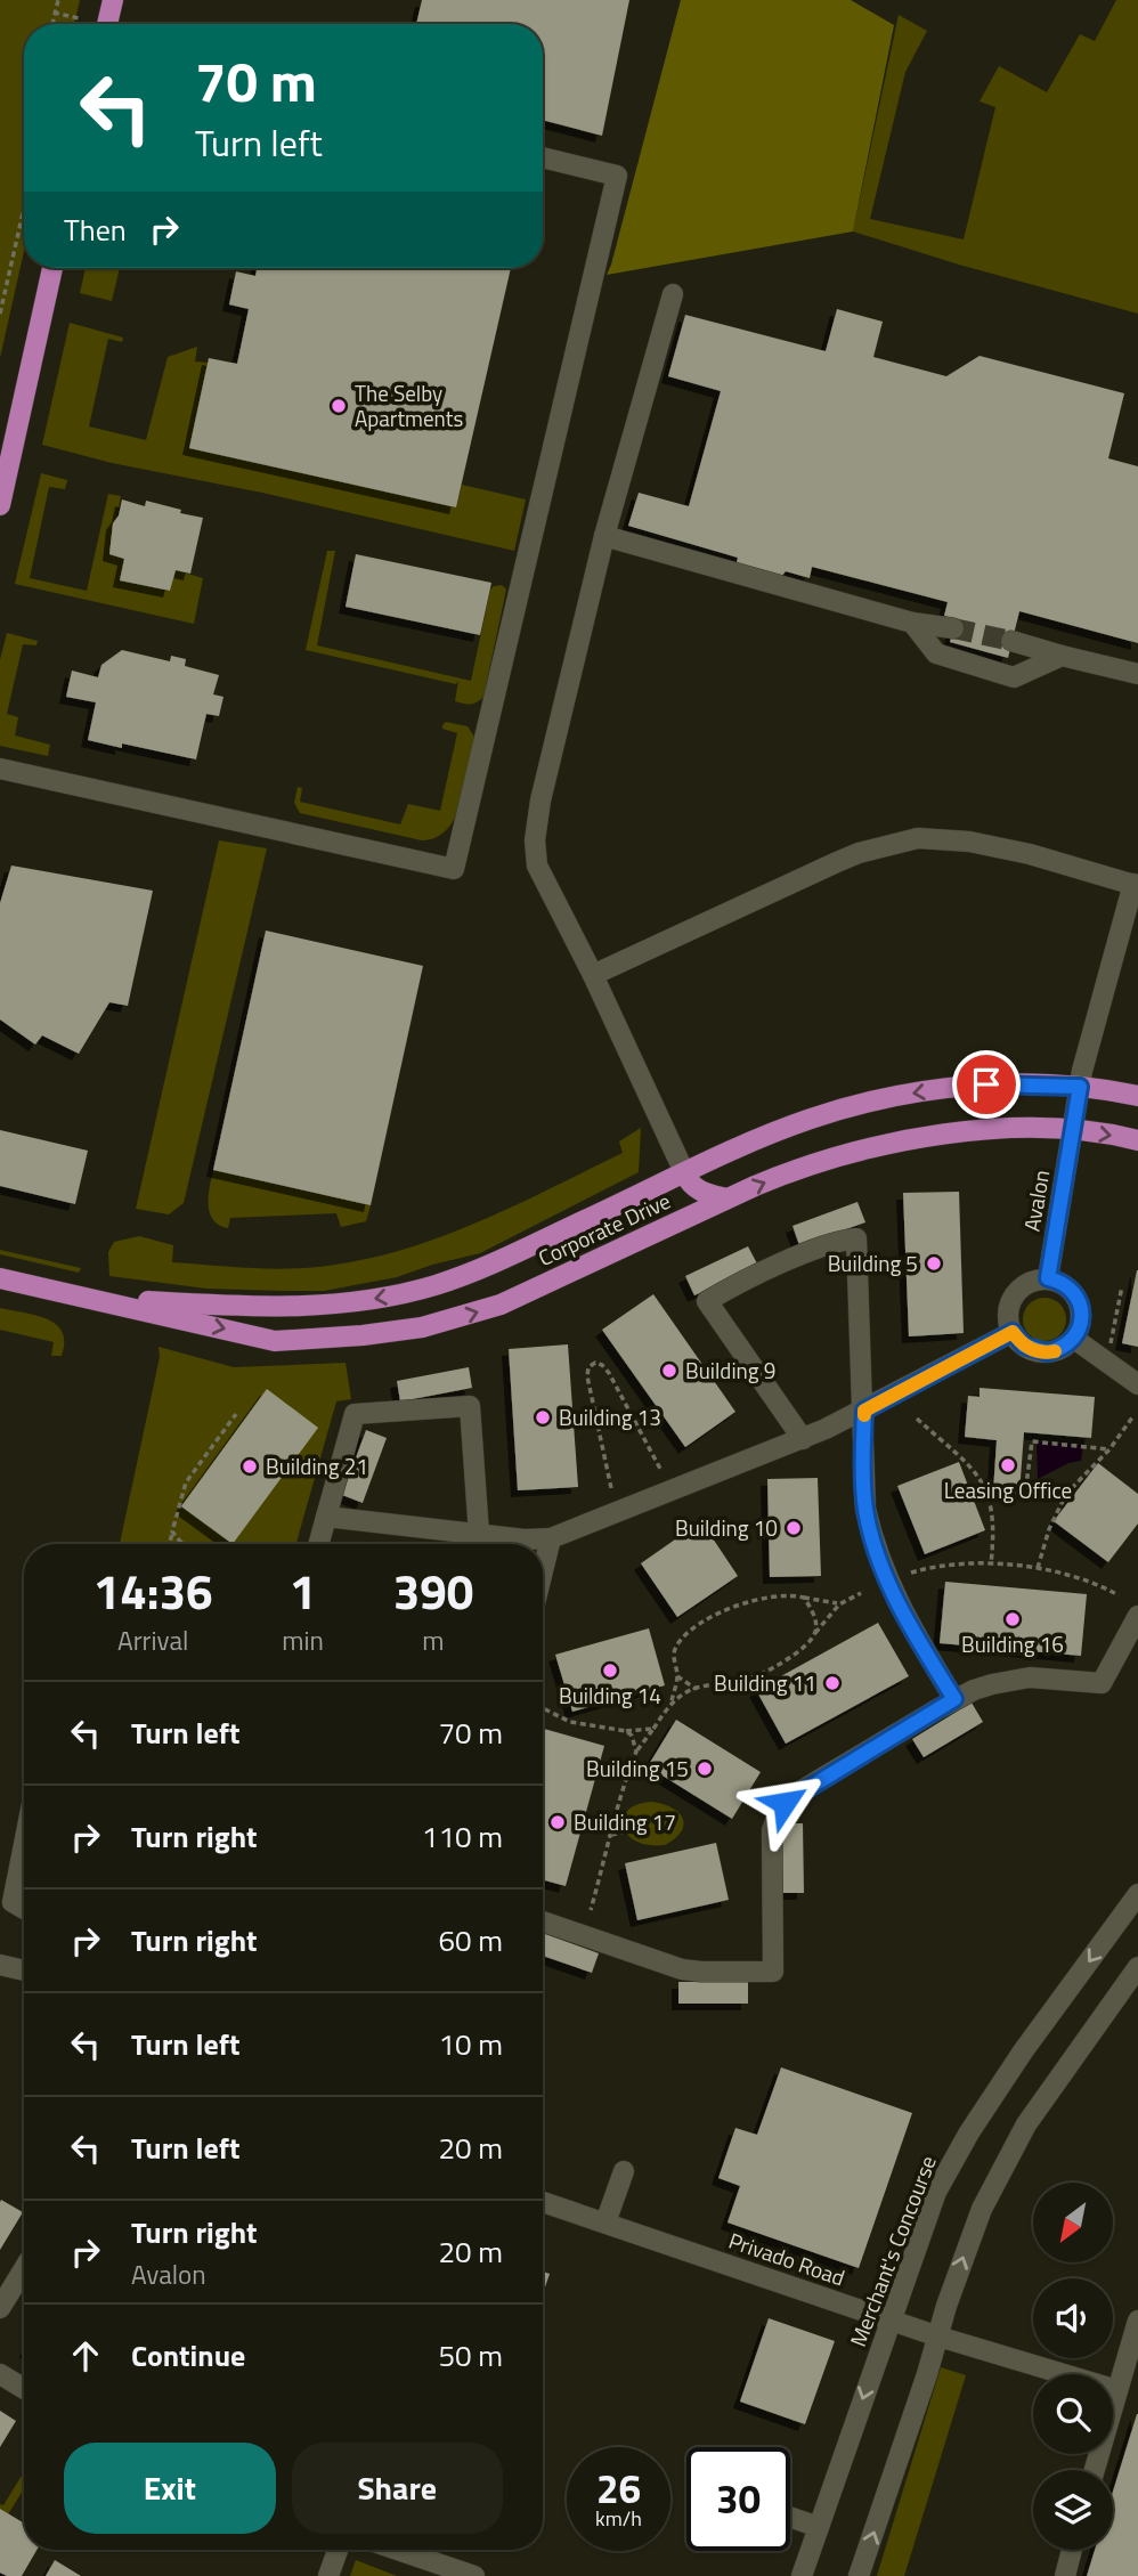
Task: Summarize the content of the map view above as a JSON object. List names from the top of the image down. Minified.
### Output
{"streets":{"main road":["Corporate Drive"],"street":["Avalon","Merchant's Concourse","Privado Road"]},"crossings":[["Avalon","Corporate Drive"],["Merchant's Concourse","Privado Road"]],"places":["The Selby Apartments","Building 5","Building 9","Building 13","Leasing Office","Building 21","Building 10","Building 16","Building 14","Building 11","Building 15","Building 17"],"north":"bottom left","page":{"turn":["70 m","Turn left"],"then":"Then","eta":["14:36","Arrival","1","min","390","m"],"list":[{"name":"Turn left","value":"70 m"},{"name":"Turn right","value":"110 m"},{"name":"Turn right","value":"60 m"},{"name":"Turn left","value":"10 m"},{"name":"Turn left","value":"20 m"},{"name":"Turn right","note":"Avalon","value":"20 m"},{"name":"Continue","value":"50 m"}],"buttons":["Exit","Share"],"speed":"26 km/h","limit":"30"}}
